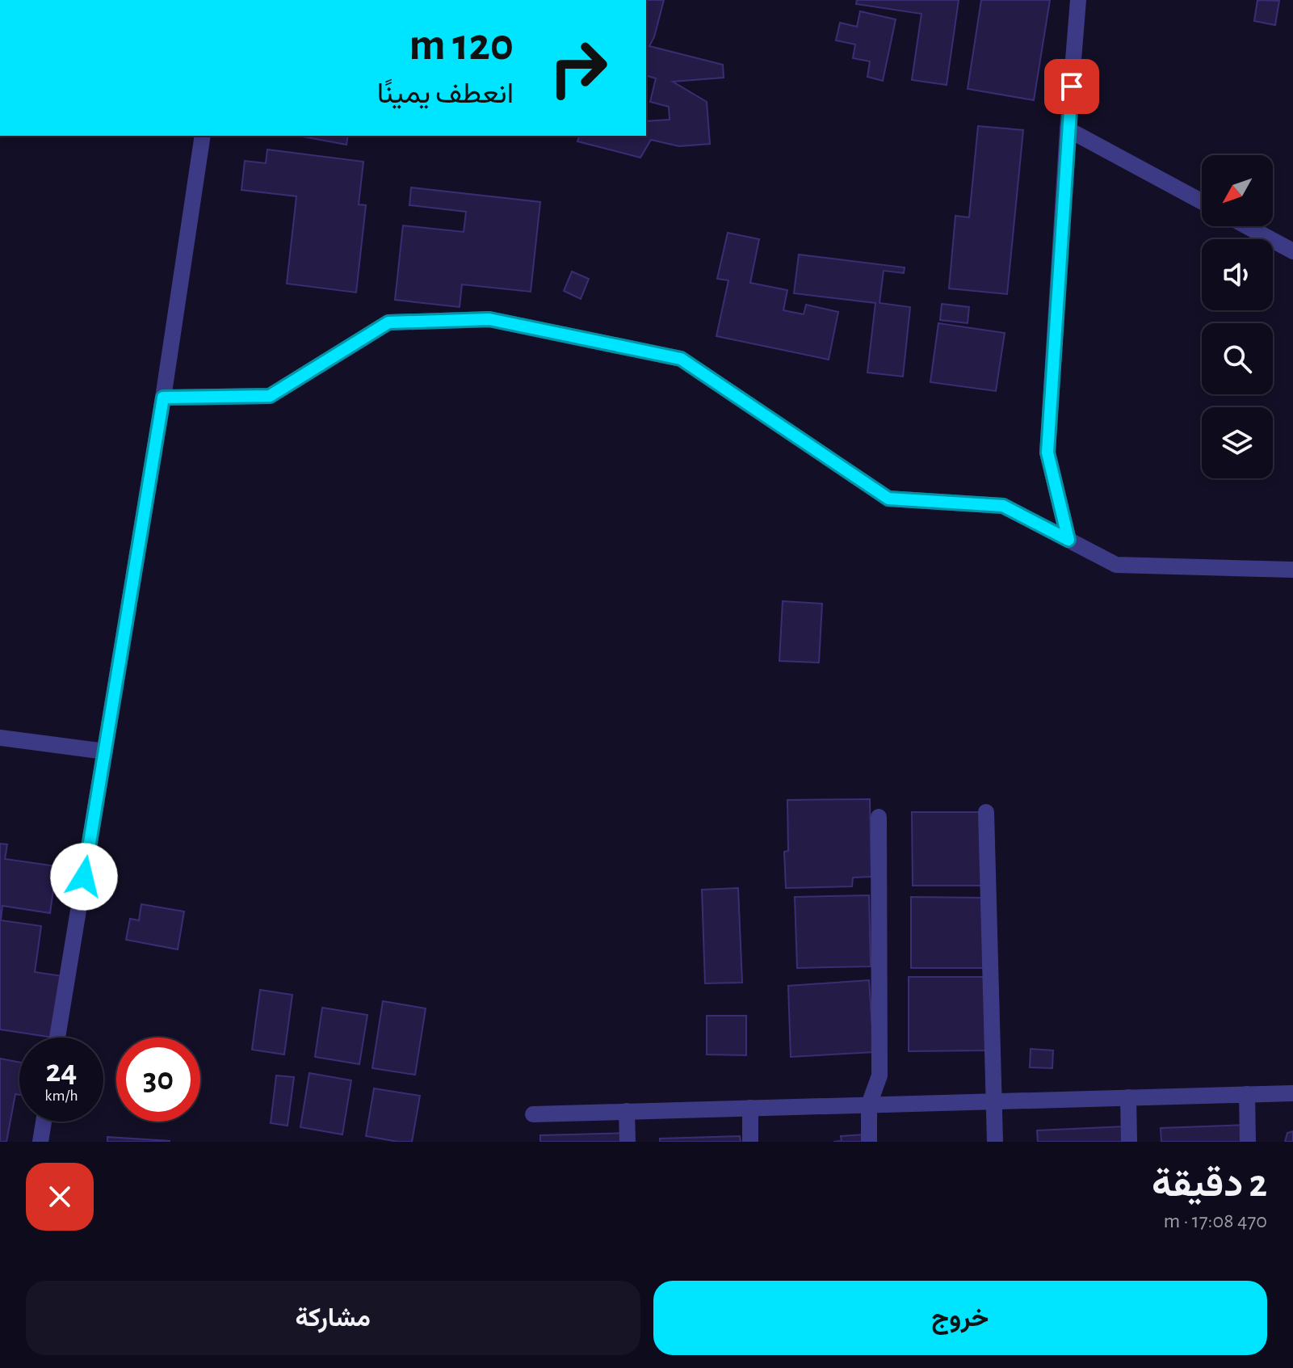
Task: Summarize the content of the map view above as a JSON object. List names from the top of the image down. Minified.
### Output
{"north":"bottom left","page":{"turn":["120 m","انعطف يمينًا"],"speed":"24 km/h","limit":"30","heading":["2 دقيقة","470 m · 17:08"],"buttons":["خروج","مشاركة"]}}
